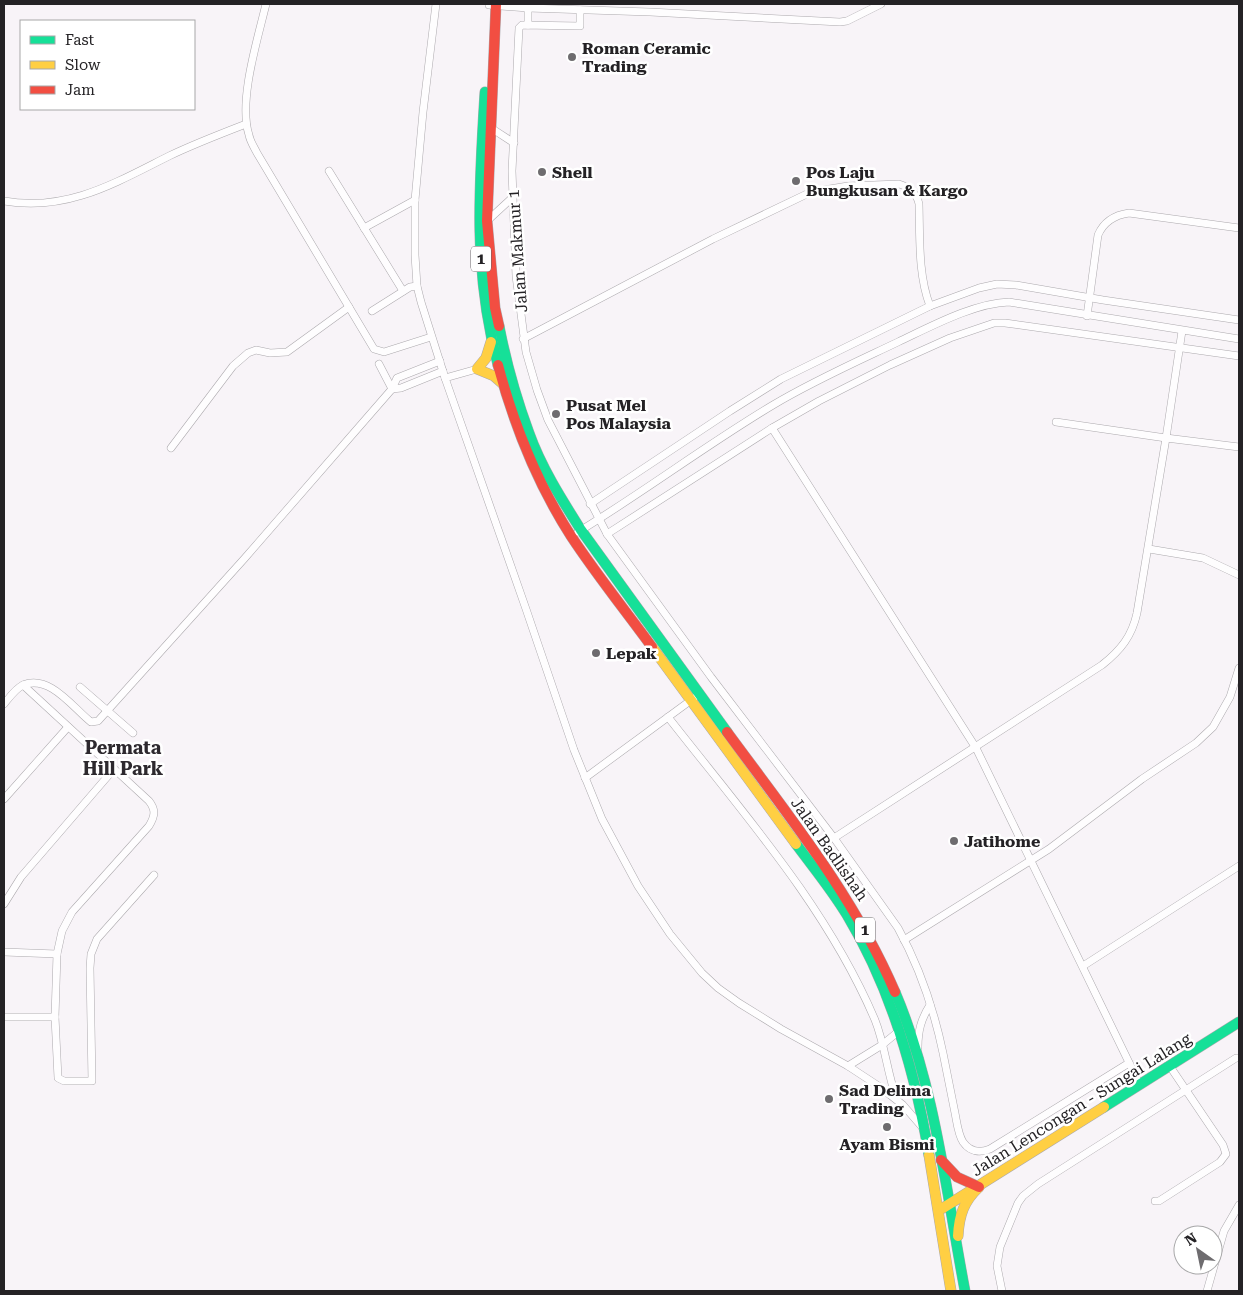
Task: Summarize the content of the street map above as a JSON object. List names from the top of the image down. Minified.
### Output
{"streets":{"main road":["1","Jalan Badlishah","Jalan Lencongan - Sungai Lalang"],"street":["Jalan Makmur 1"]},"crossings":[["1","Jalan Badlishah"],["Jalan Badlishah","Jalan Lencongan - Sungai Lalang"]],"districts":["Permata Hill Park"],"places":["Roman Ceramic Trading","Shell","Pos Laju Bungkusan & Kargo","Pusat Mel Pos Malaysia","Lepak","Jatihome","Sad Delima Trading","Ayam Bismi"],"legend":["Fast","Slow","Jam"],"north":"top left"}
